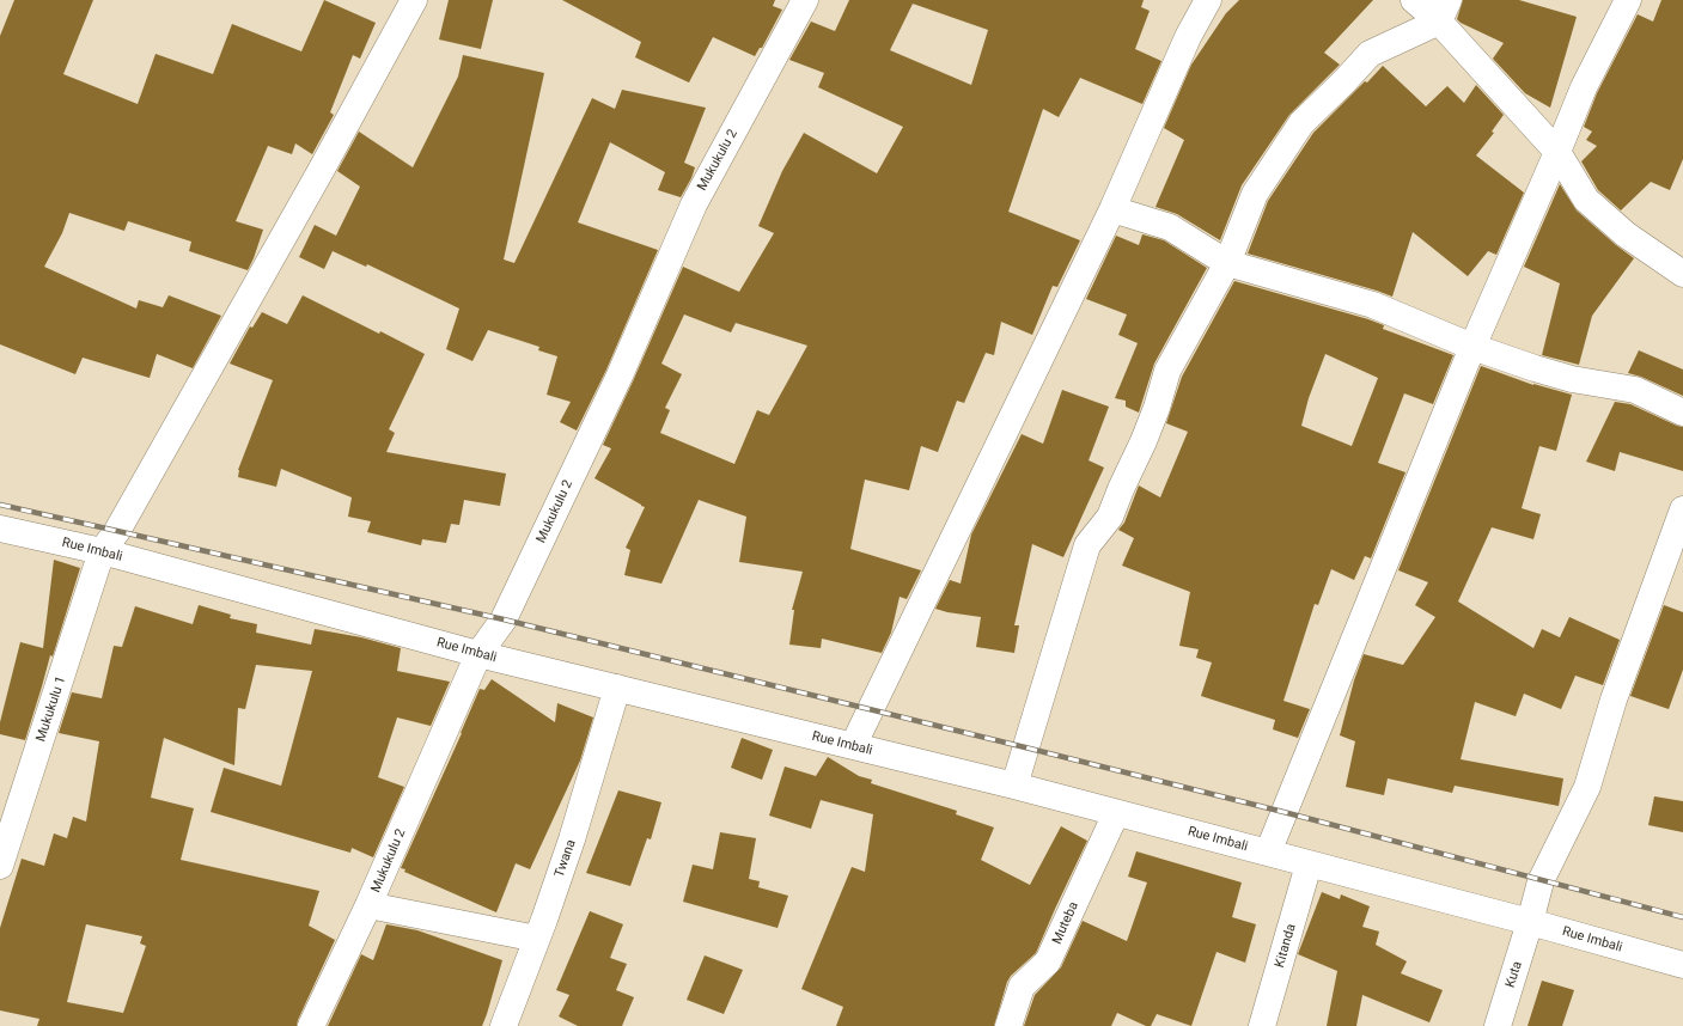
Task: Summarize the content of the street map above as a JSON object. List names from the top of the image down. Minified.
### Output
{"streets":{"street":["Mukukulu 2","Rue Imbali","Mukukulu 1","Twana","Muteba","Kitanda","Kuta"]},"crossings":[["Mukukulu 2","Rue Imbali"],["Rue Imbali","Mukukulu 1"],["Rue Imbali","Twana"],["Rue Imbali","Muteba"],["Rue Imbali","Kitanda"],["Rue Imbali","Kuta"]]}
